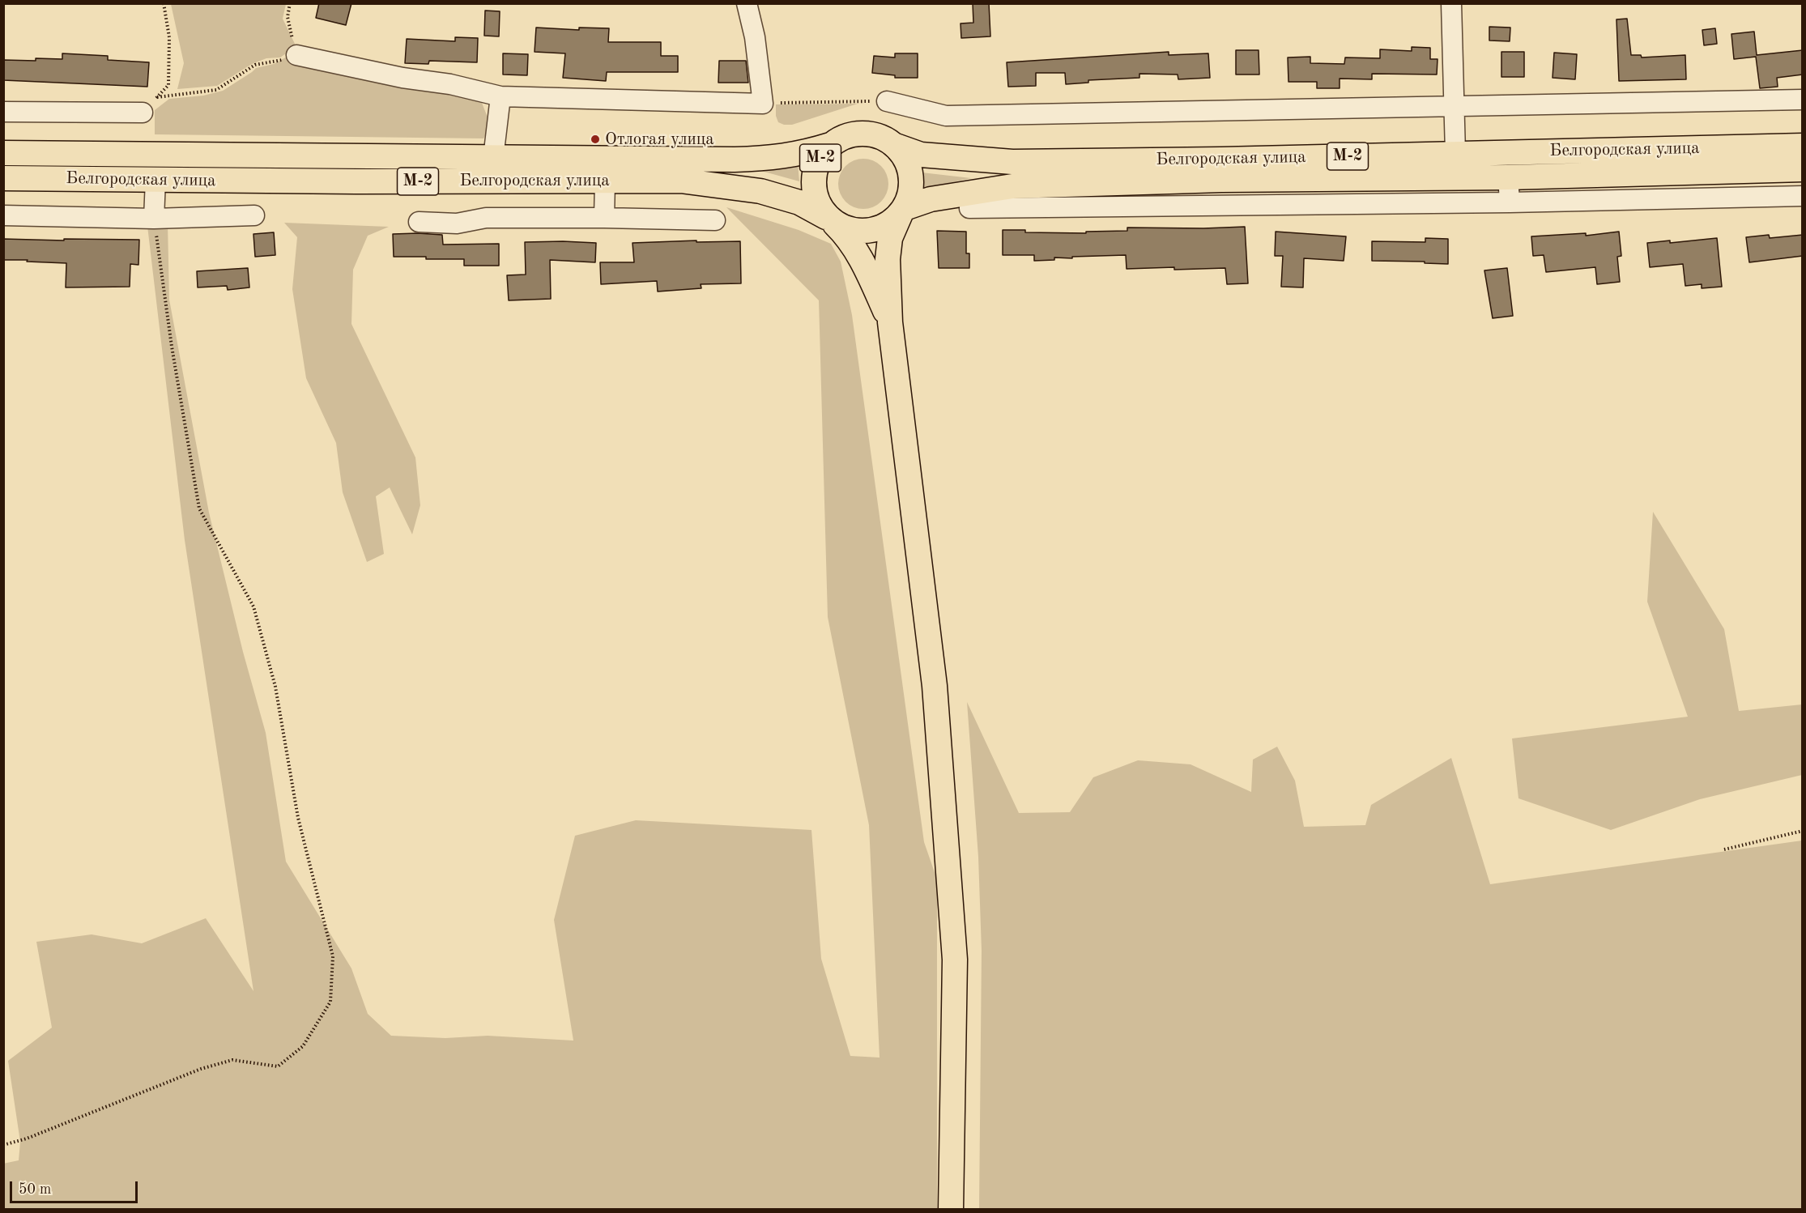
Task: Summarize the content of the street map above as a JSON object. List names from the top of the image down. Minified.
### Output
{"streets":{"main road":["Белгородская улица","М-2"]},"crossings":[["Белгородская улица","М-2"]],"places":["Отлогая улица"],"scale_bar":"50 m"}
